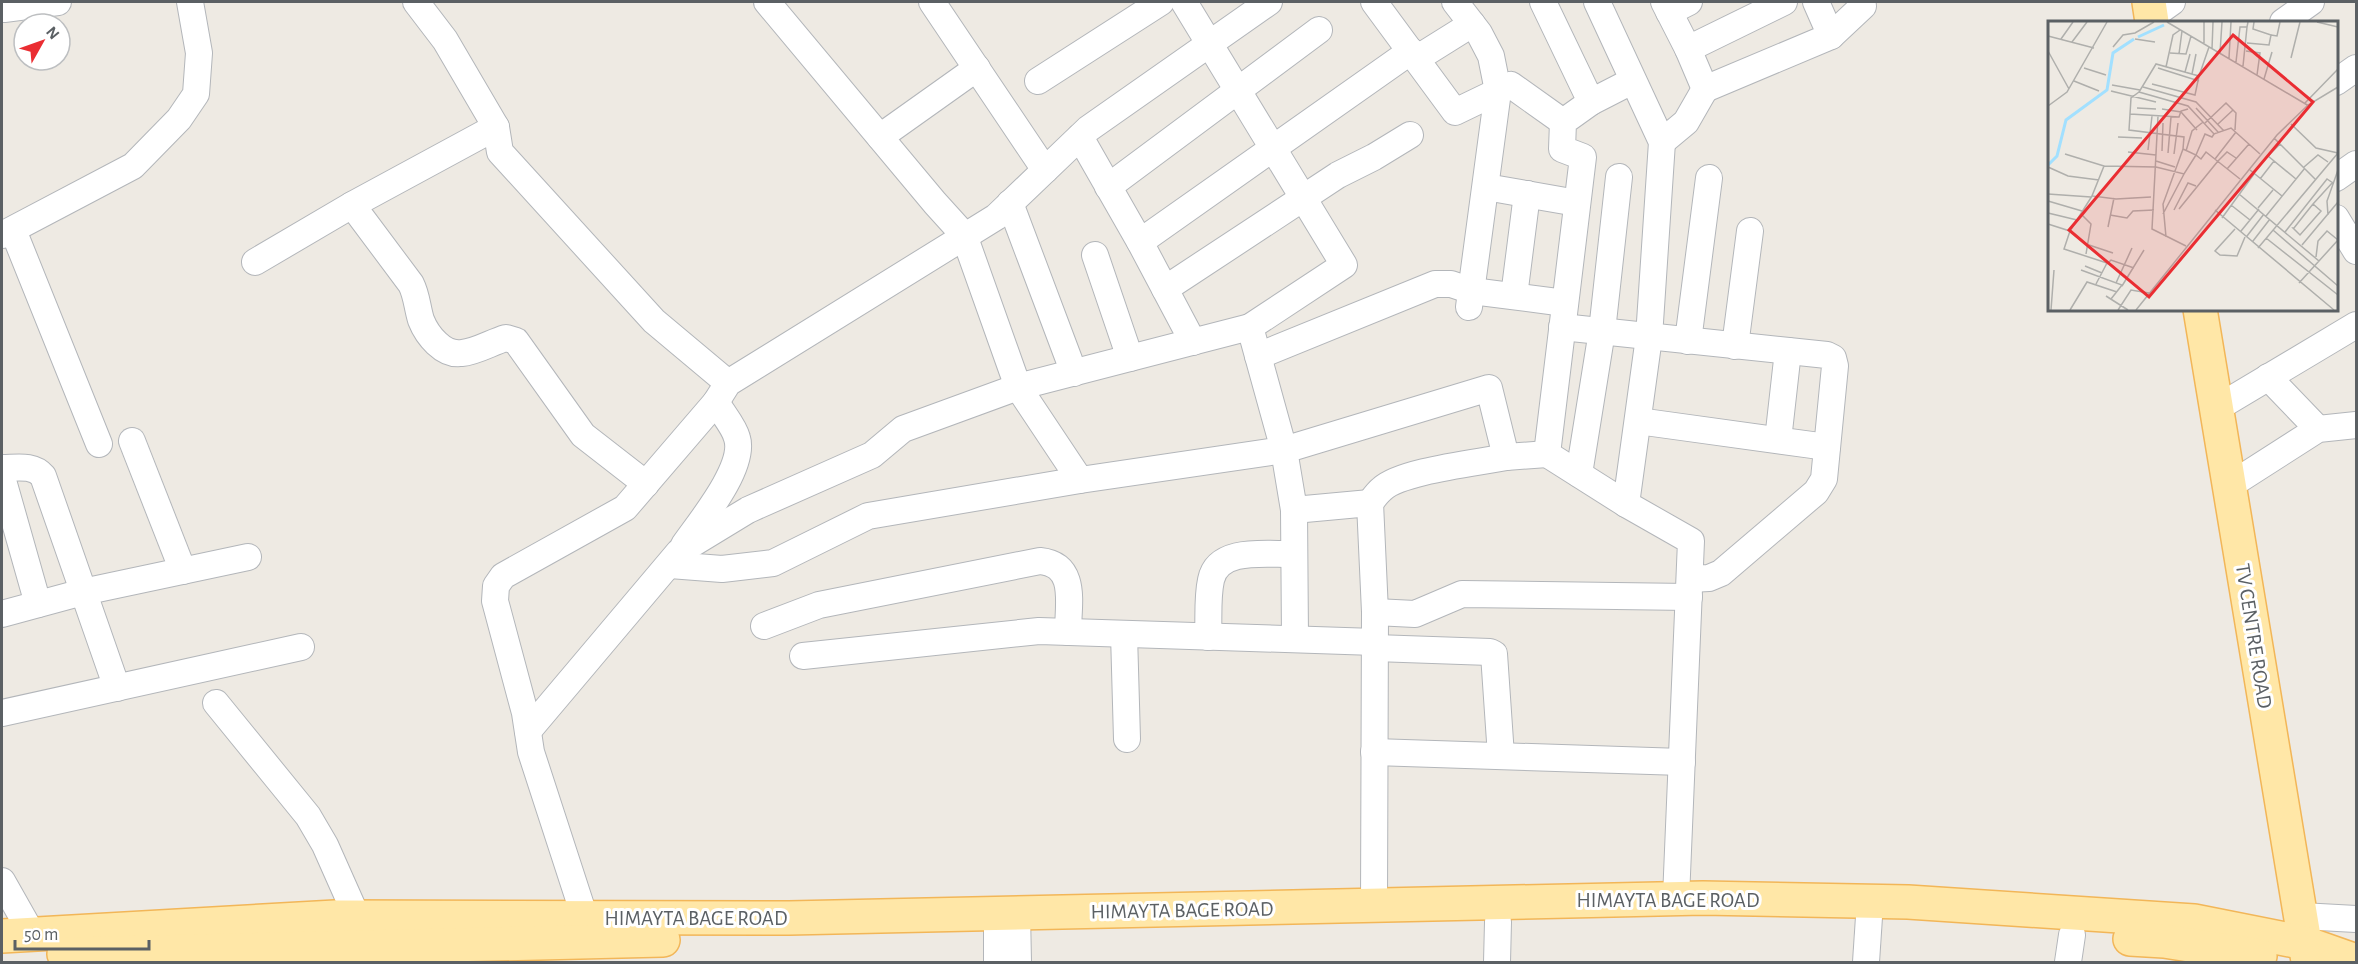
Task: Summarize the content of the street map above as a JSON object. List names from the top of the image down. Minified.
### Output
{"streets":{"main road":["TV CENTRE ROAD","HIMAYTA BAGE ROAD"]},"crossings":[["TV CENTRE ROAD","HIMAYTA BAGE ROAD"]],"scale_bar":"50 m","north":"top right"}
